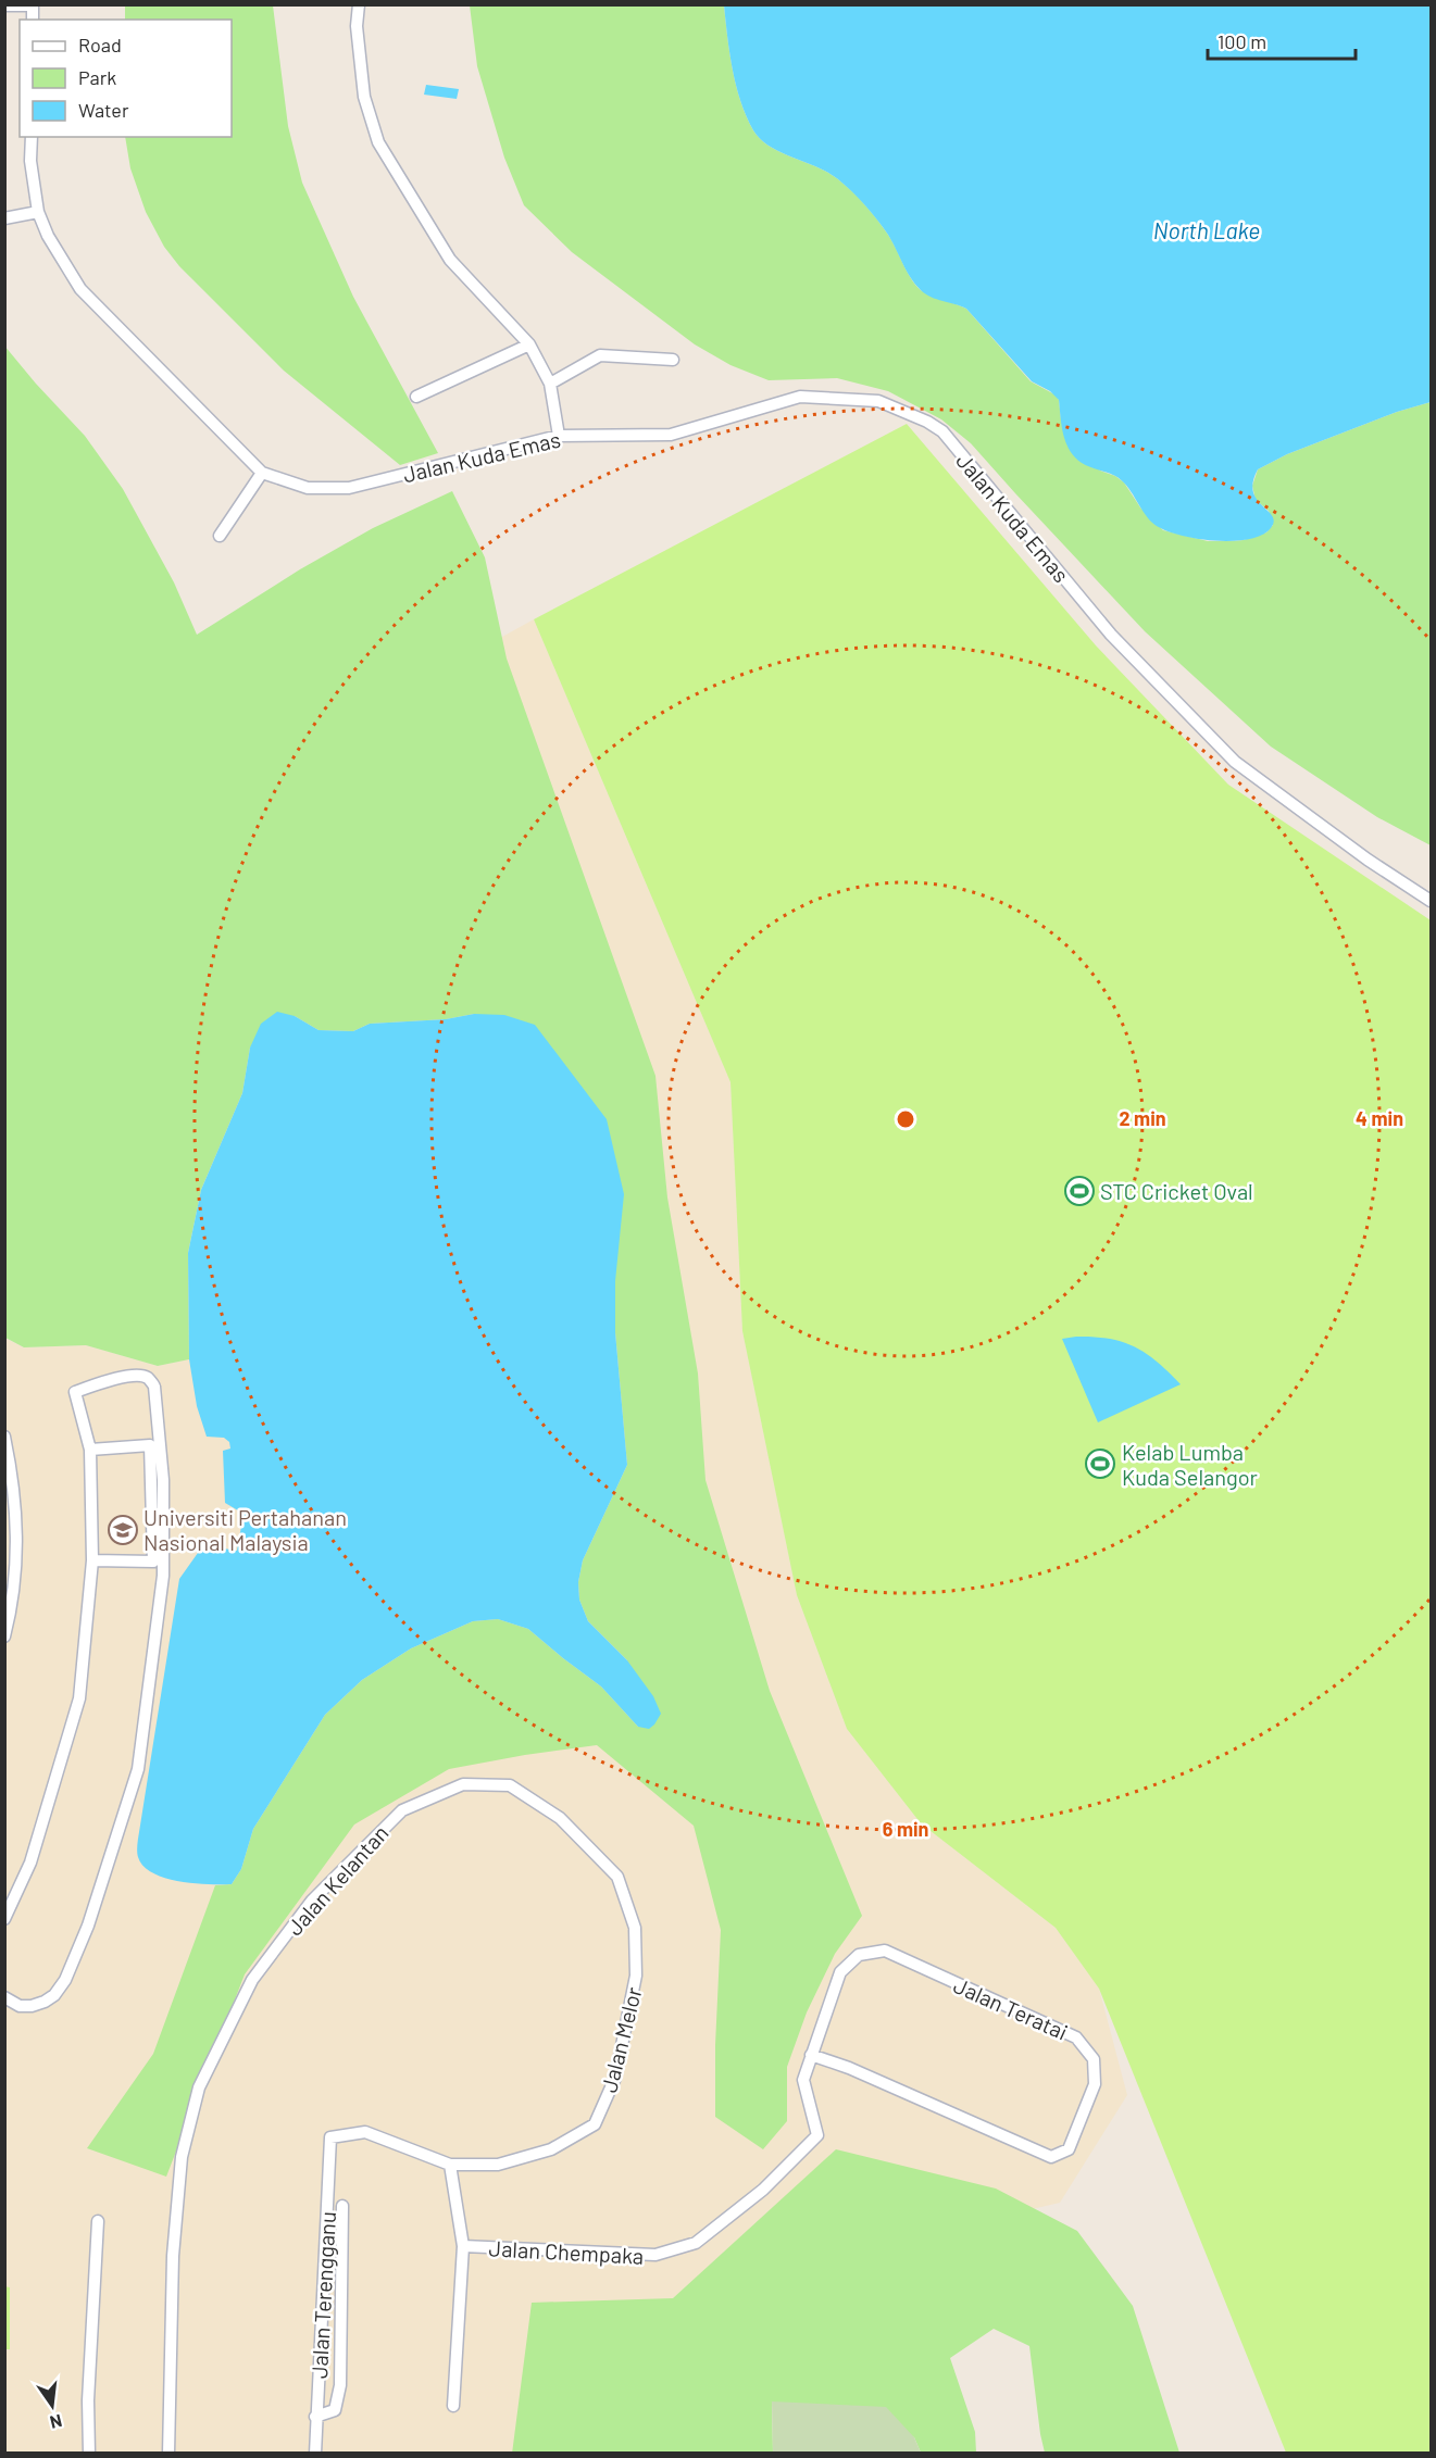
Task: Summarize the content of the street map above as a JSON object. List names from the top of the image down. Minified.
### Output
{"streets":{"street":["Jalan Kuda Emas","Jalan Kelantan","Jalan Teratai","Jalan Melor","Jalan Chempaka","Jalan Terengganu"]},"crossings":[["Jalan Kelantan","Jalan Melor"],["Jalan Teratai","Jalan Chempaka"],["Jalan Melor","Jalan Terengganu"]],"water":["North Lake"],"places":{"sports":["STC Cricket Oval","Kelab Lumba Kuda Selangor"],"school or university":["Universiti Pertahanan Nasional Malaysia"]},"legend":["Road","Park","Water"],"scale_bar":"100 m","north":"bottom","rings":["2 min","4 min","6 min"]}
